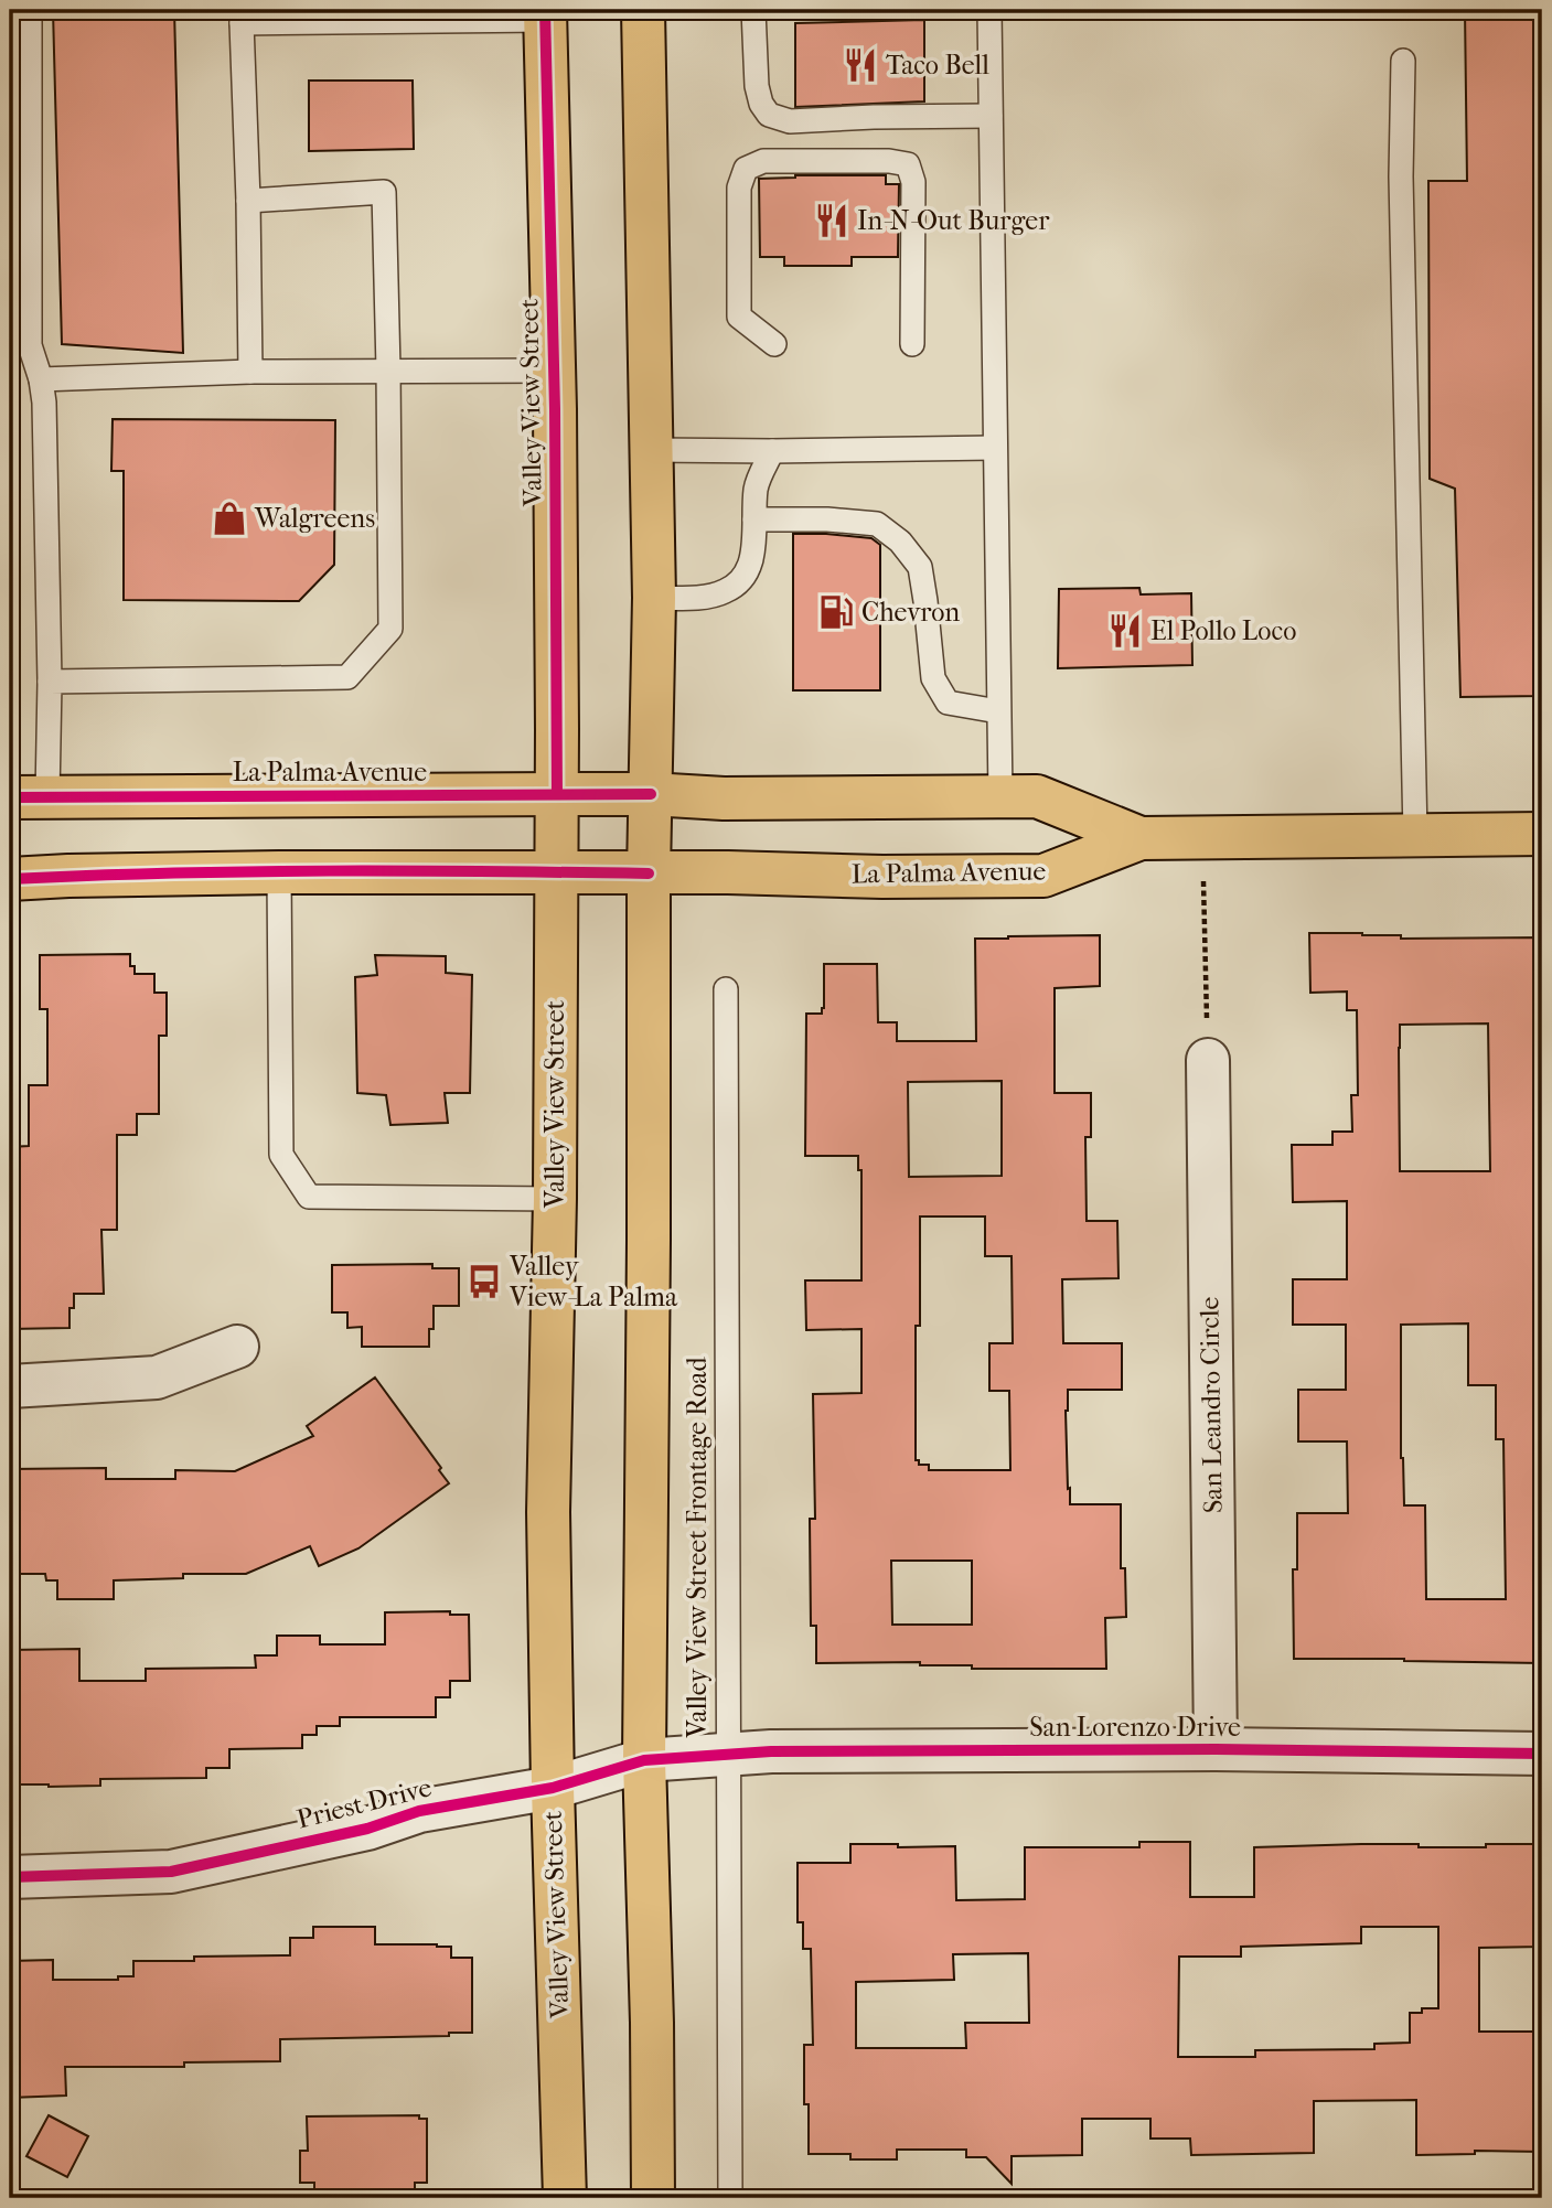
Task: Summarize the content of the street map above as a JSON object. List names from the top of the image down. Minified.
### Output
{"streets":{"main road":["Valley View Street","La Palma Avenue"],"street":["San Leandro Circle","San Lorenzo Drive","Priest Drive"],"lane":["Valley View Street Frontage Road"]},"crossings":[["Valley View Street","La Palma Avenue"],["Valley View Street","Priest Drive"],["San Leandro Circle","San Lorenzo Drive"],["Valley View Street Frontage Road","San Lorenzo Drive"],["Valley View Street Frontage Road","Priest Drive"],["San Lorenzo Drive","Priest Drive"]],"places":{"restaurant":["Taco Bell","In-N-Out Burger","El Pollo Loco"],"shop":["Walgreens"],"fuel station":["Chevron"],"bus stop":["Valley View-La Palma"]}}
